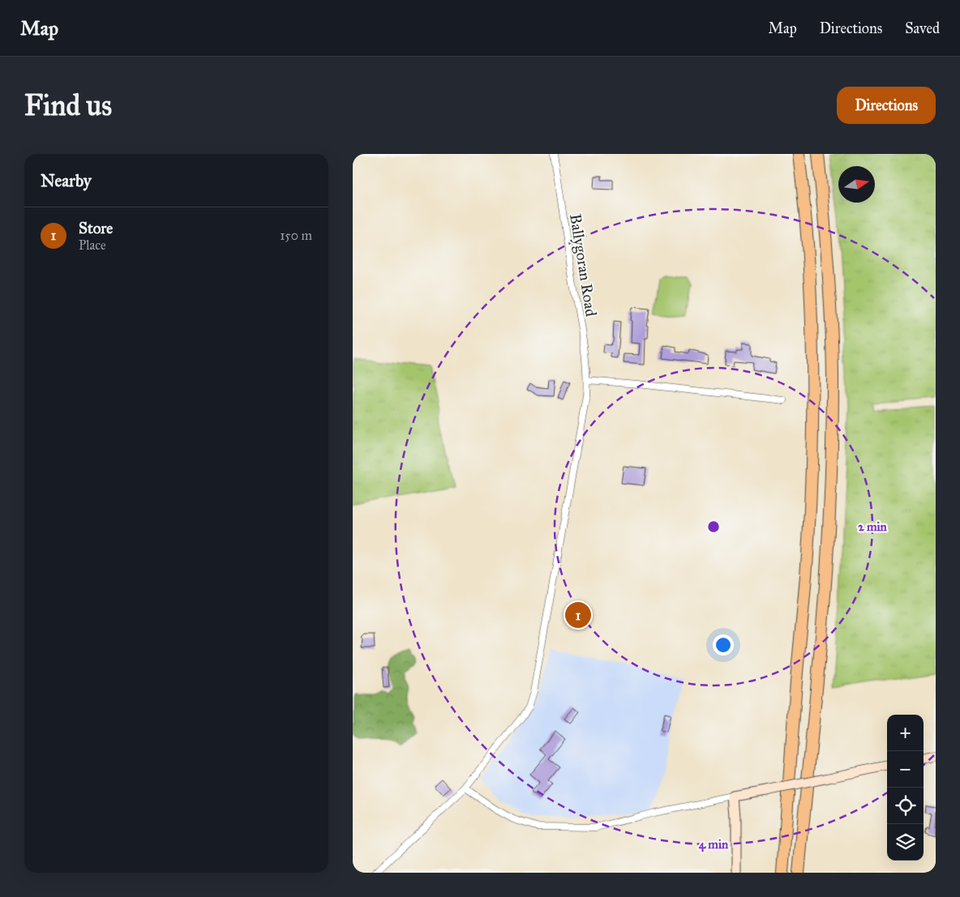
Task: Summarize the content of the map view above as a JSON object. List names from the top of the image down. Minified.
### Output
{"streets":{"street":["Ballygoran Road"]},"north":"right","page":{"header":"Map","nav":["Map","Directions","Saved"],"buttons":"Directions","title":"Find us","heading":"Nearby","list":[{"mark":"1","name":"Store","note":"Place","value":"150 m"}],"pins":"1","map_buttons":["+","−"]},"rings":["2 min","4 min"]}
